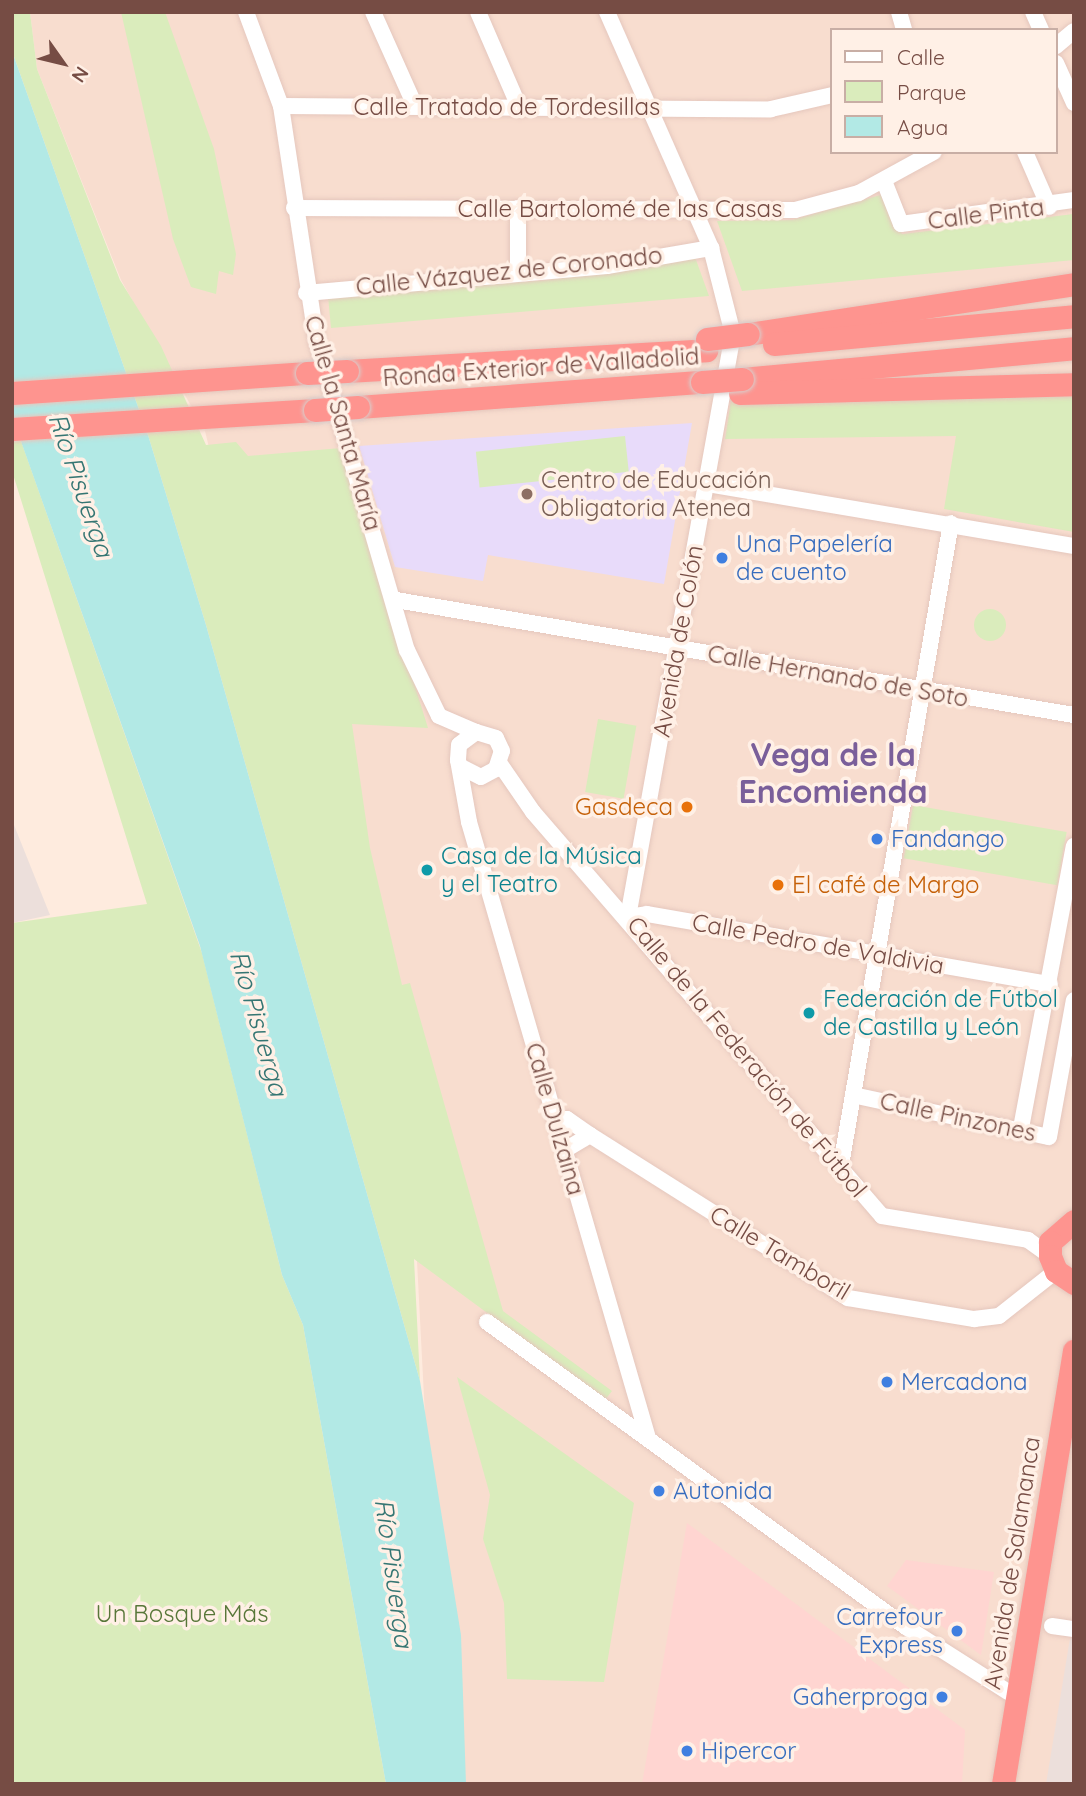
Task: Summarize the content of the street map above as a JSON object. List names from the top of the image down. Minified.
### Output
{"streets":{"highway":["Ronda Exterior de Valladolid","Avenida de Salamanca"],"street":["Calle Tratado de Tordesillas","Calle Bartolomé de las Casas","Calle Pinta","Calle Vázquez de Coronado","Calle la Santa María","Avenida de Colón","Calle Hernando de Soto","Calle Pedro de Valdivia","Calle de la Federación de Fútbol","Calle Pinzones","Calle Dulzaina","Calle Tamboril"]},"crossings":[["Calle Tratado de Tordesillas","Calle la Santa María"],["Calle Tratado de Tordesillas","Avenida de Colón"],["Calle Bartolomé de las Casas","Calle Pinta"],["Calle Bartolomé de las Casas","Calle la Santa María"],["Calle Bartolomé de las Casas","Avenida de Colón"],["Calle Vázquez de Coronado","Calle la Santa María"],["Calle Vázquez de Coronado","Avenida de Colón"],["Calle la Santa María","Calle Hernando de Soto"],["Calle la Santa María","Calle Dulzaina"],["Avenida de Colón","Calle Hernando de Soto"],["Avenida de Colón","Calle Pedro de Valdivia"],["Avenida de Colón","Calle de la Federación de Fútbol"],["Calle Pedro de Valdivia","Calle de la Federación de Fútbol"],["Calle de la Federación de Fútbol","Calle Tamboril"],["Calle Dulzaina","Calle Tamboril"]],"districts":["Vega de la Encomienda"],"water":["Río Pisuerga"],"parks":["Un Bosque Más"],"places":["Centro de Educación Obligatoria Atenea","Una Papelería de cuento","Gasdeca","Fandango","Casa de la Música y el Teatro","El café de Margo","Federación de Fútbol de Castilla y León","Mercadona","Autonida","Carrefour Express","Gaherproga","Hipercor"],"legend":["Calle","Parque","Agua"],"north":"bottom right"}
